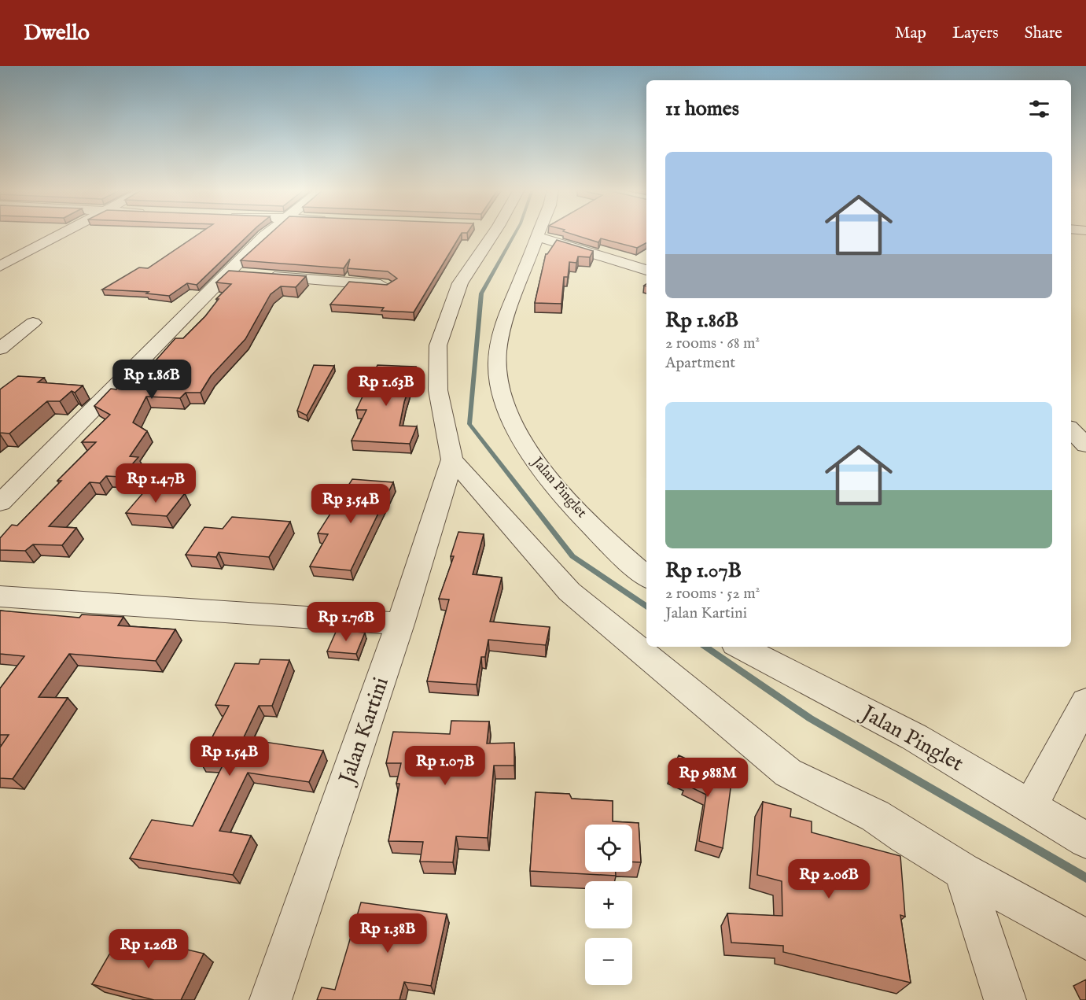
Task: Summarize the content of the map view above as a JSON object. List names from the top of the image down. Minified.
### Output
{"streets":{"street":["Jalan Pinglet","Jalan Kartini"]},"page":{"header":"Dwello","nav":["Map","Layers","Share"],"heading":"11 homes","list":[{"name":"Rp 1.86B","note":"2 rooms · 68 m² · Apartment"},{"name":"Rp 1.07B","note":"2 rooms · 52 m² · Jalan Kartini"}],"price":["Rp 1.86B","Rp 1.63B","Rp 1.47B","Rp 3.54B","Rp 1.76B","Rp 1.54B","Rp 1.07B","Rp 988M","Rp 2.06B","Rp 1.38B","Rp 1.26B"],"map_buttons":["+","−"]}}
